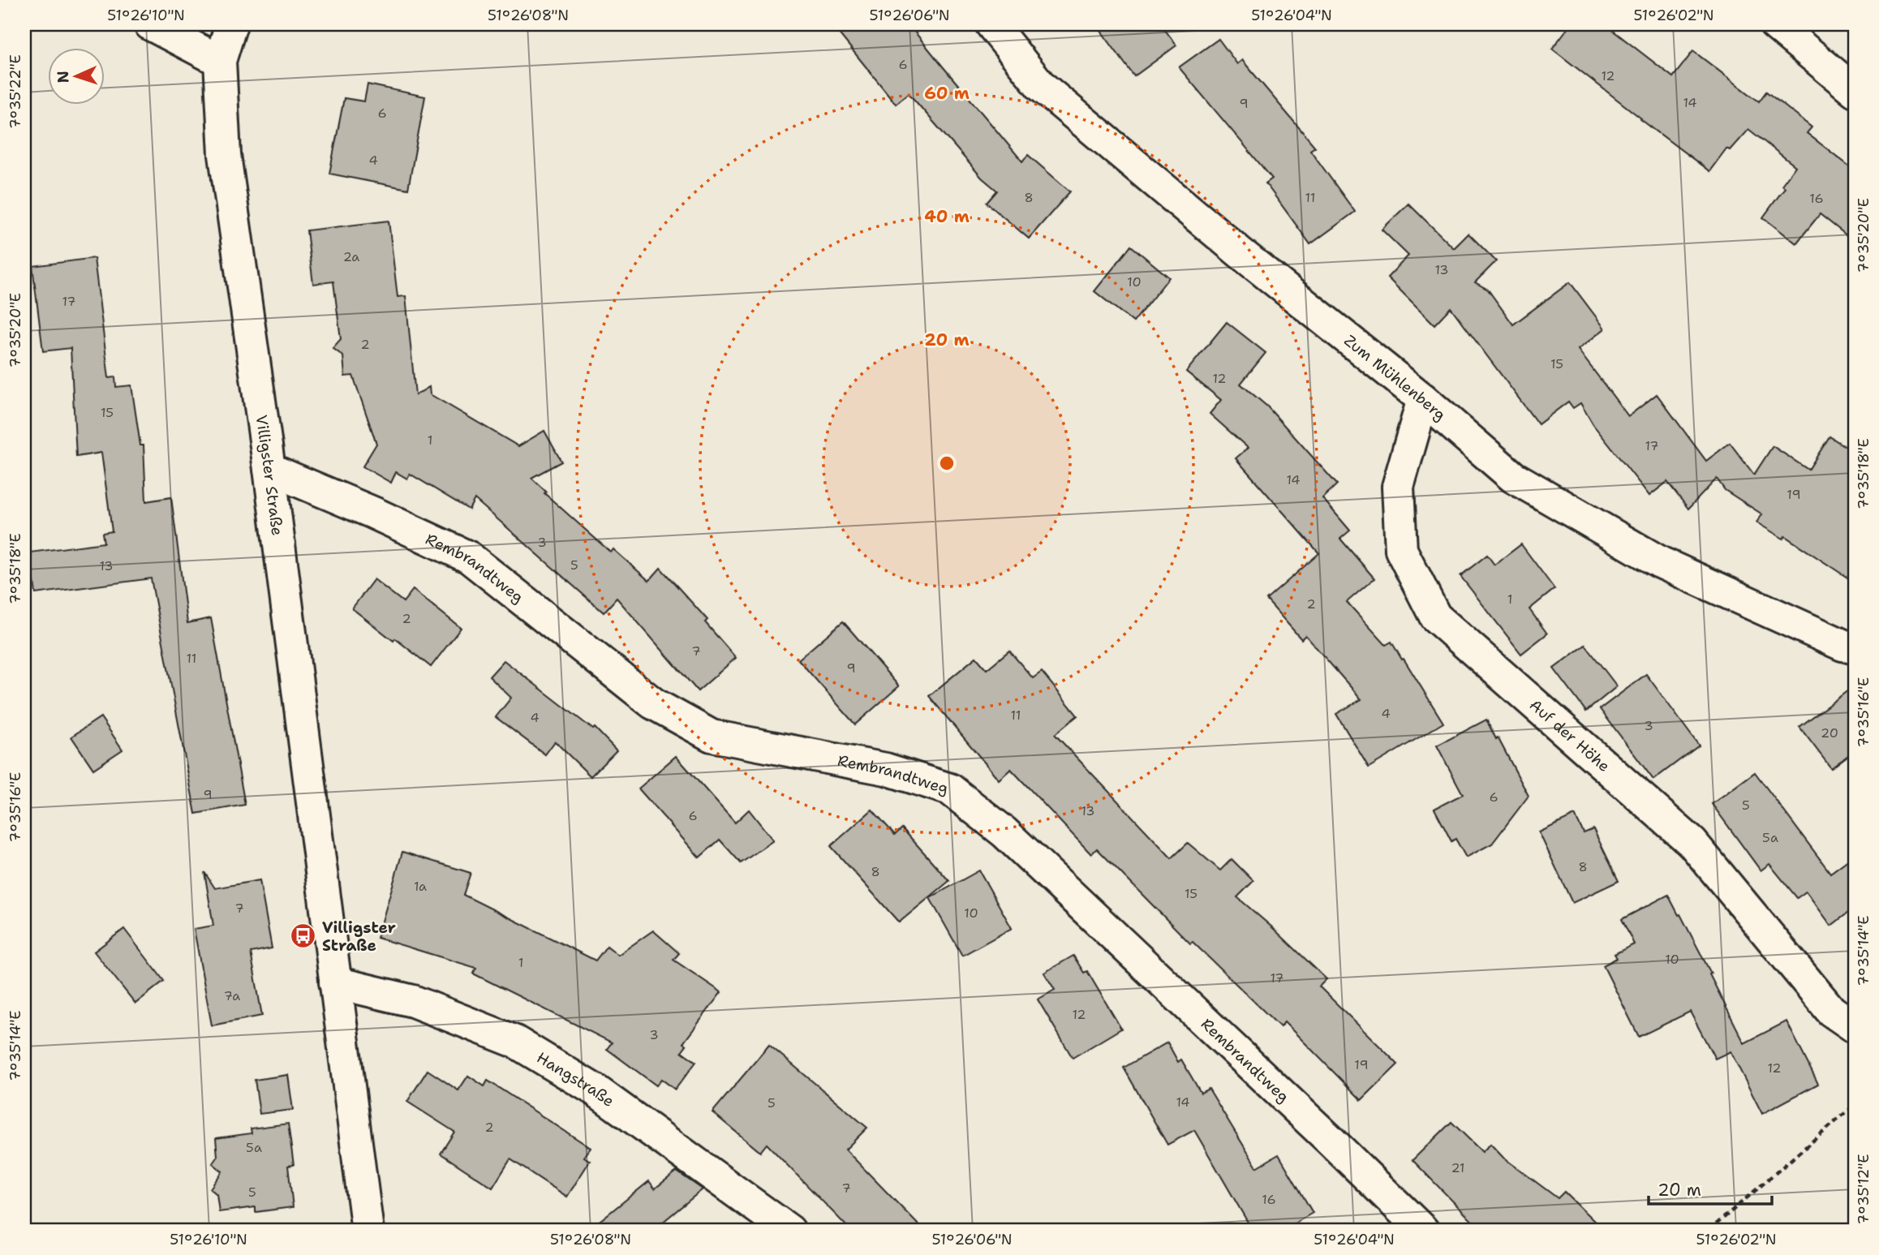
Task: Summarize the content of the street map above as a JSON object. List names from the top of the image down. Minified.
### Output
{"streets":{"street":["Zum Mühlenberg","Villigster Straße","Rembrandtweg","Auf der Höhe","Hangstraße"]},"crossings":[["Zum Mühlenberg","Auf der Höhe"],["Villigster Straße","Rembrandtweg"],["Villigster Straße","Hangstraße"]],"places":{"bus stop":["Villigster Straße"]},"house_numbers":["6","12","14","9","6","4","8","11","16","2a","13","10","17","2","15","12","15","1","17","14","19","3","5","13","1","2","2","7","11","9","4","11","4","3","20","9","6","5","13","6","5a","8","8","1a","15","7","10","10","1","17","7a","12","3","19","12","14","5","2","5a","21","7","5","16"],"scale_bar":"20 m","north":"left","coordinates":["51°26'10\"N","51°26'08\"N","51°26'06\"N","51°26'04\"N","51°26'02\"N","7°35'22\"E","7°35'20\"E","7°35'18\"E","7°35'16\"E","7°35'14\"E","7°35'12\"E"],"rings":["60 m","40 m","20 m"]}
